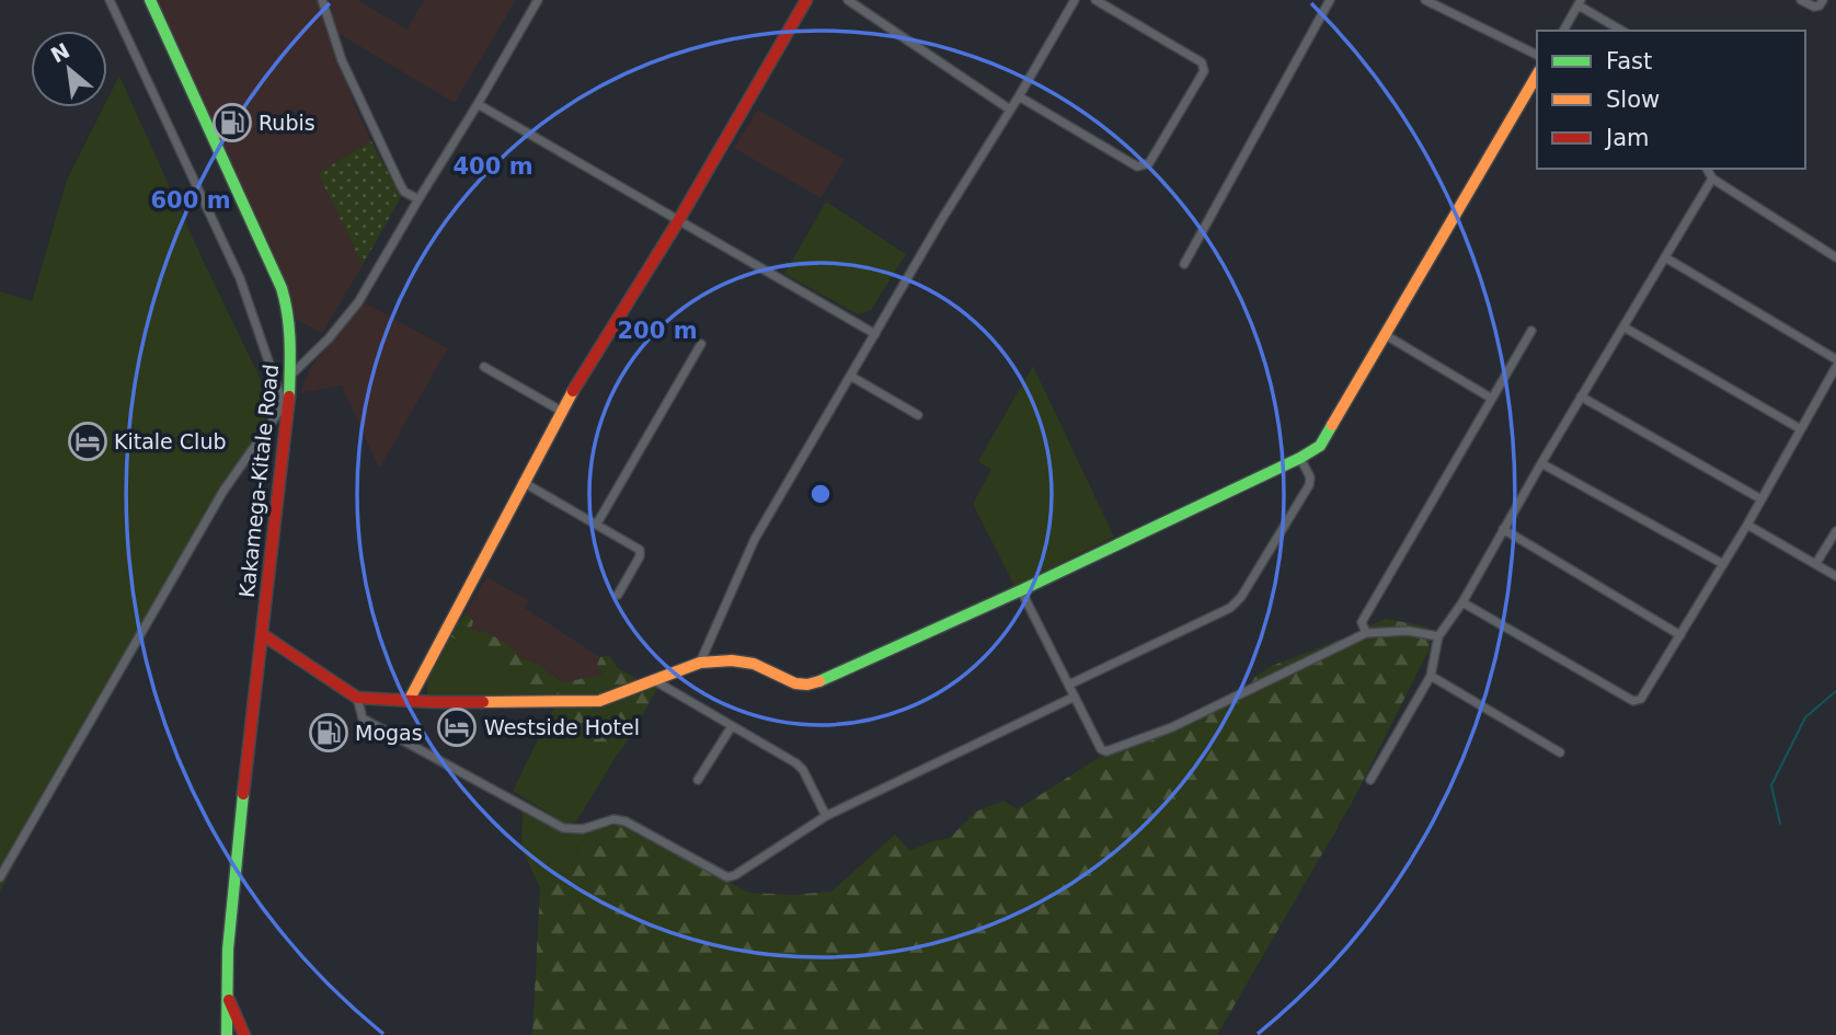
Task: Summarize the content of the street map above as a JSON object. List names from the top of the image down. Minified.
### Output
{"streets":{"main road":["Kakamega-Kitale Road"]},"places":{"fuel station":["Rubis","Mogas"],"hotel":["Kitale Club","Westside Hotel"]},"legend":["Fast","Slow","Jam"],"north":"top left","rings":["400 m","600 m","200 m"]}
